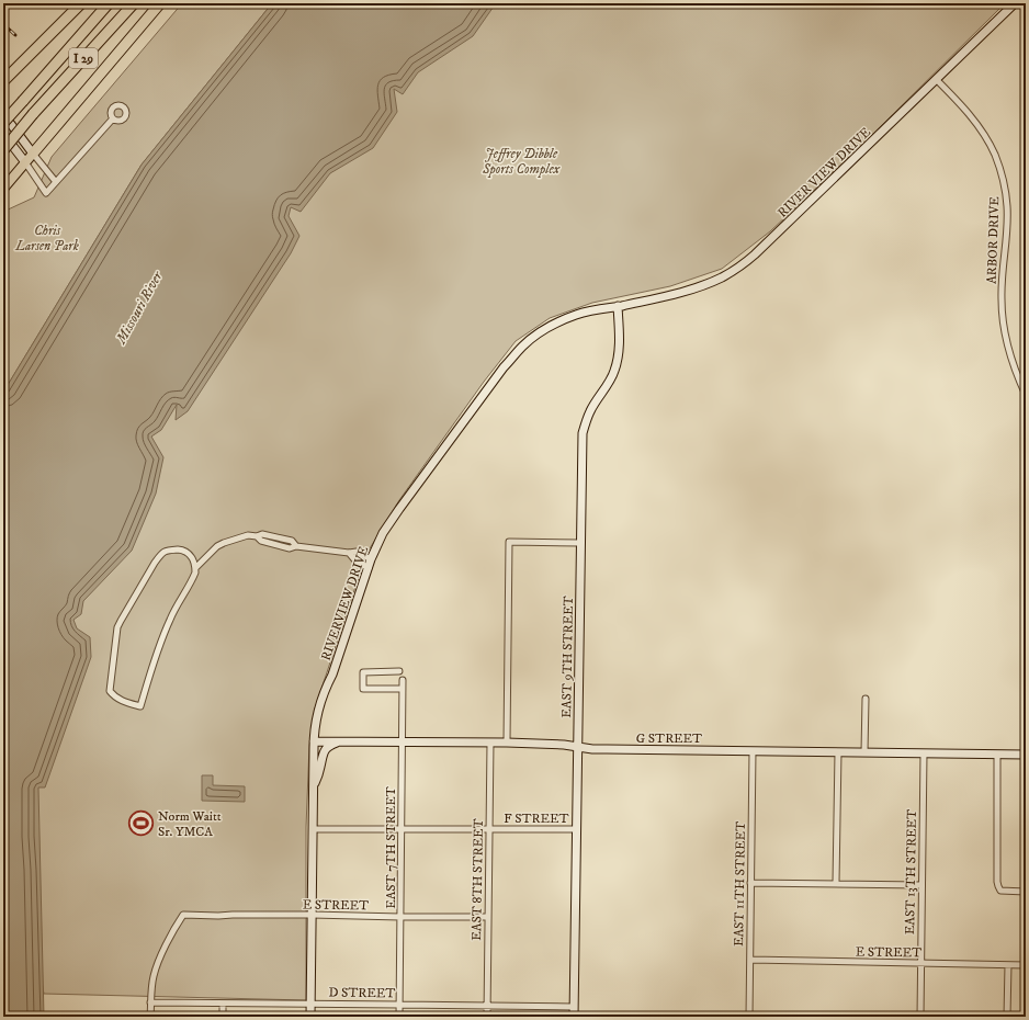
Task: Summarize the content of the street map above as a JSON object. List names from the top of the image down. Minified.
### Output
{"streets":{"highway":["I 29"],"main road":["RIVER VIEW DRIVE","RIVERVIEW DRIVE","EAST 9TH STREET","G STREET"],"street":["ARBOR DRIVE","F STREET","EAST 7TH STREET","EAST 13TH STREET","EAST 8TH STREET","EAST 11TH STREET","E STREET","D STREET"]},"crossings":[["RIVER VIEW DRIVE","ARBOR DRIVE"],["RIVER VIEW DRIVE","RIVERVIEW DRIVE"],["RIVER VIEW DRIVE","EAST 9TH STREET"],["RIVERVIEW DRIVE","EAST 9TH STREET"],["RIVERVIEW DRIVE","G STREET"],["RIVERVIEW DRIVE","F STREET"],["RIVERVIEW DRIVE","E STREET"],["RIVERVIEW DRIVE","D STREET"],["EAST 9TH STREET","G STREET"],["EAST 9TH STREET","F STREET"],["EAST 9TH STREET","D STREET"],["G STREET","EAST 7TH STREET"],["G STREET","EAST 13TH STREET"],["G STREET","EAST 8TH STREET"],["G STREET","EAST 11TH STREET"],["F STREET","EAST 7TH STREET"],["F STREET","EAST 8TH STREET"],["EAST 7TH STREET","E STREET"],["EAST 7TH STREET","D STREET"],["EAST 13TH STREET","E STREET"],["EAST 8TH STREET","E STREET"],["EAST 8TH STREET","D STREET"],["EAST 11TH STREET","E STREET"],["E STREET","D STREET"]],"water":["Missouri River"],"parks":["Jeffrey Dibble Sports Complex","Chris Larsen Park"],"places":{"sports":["Norm Waitt Sr. YMCA"]}}
